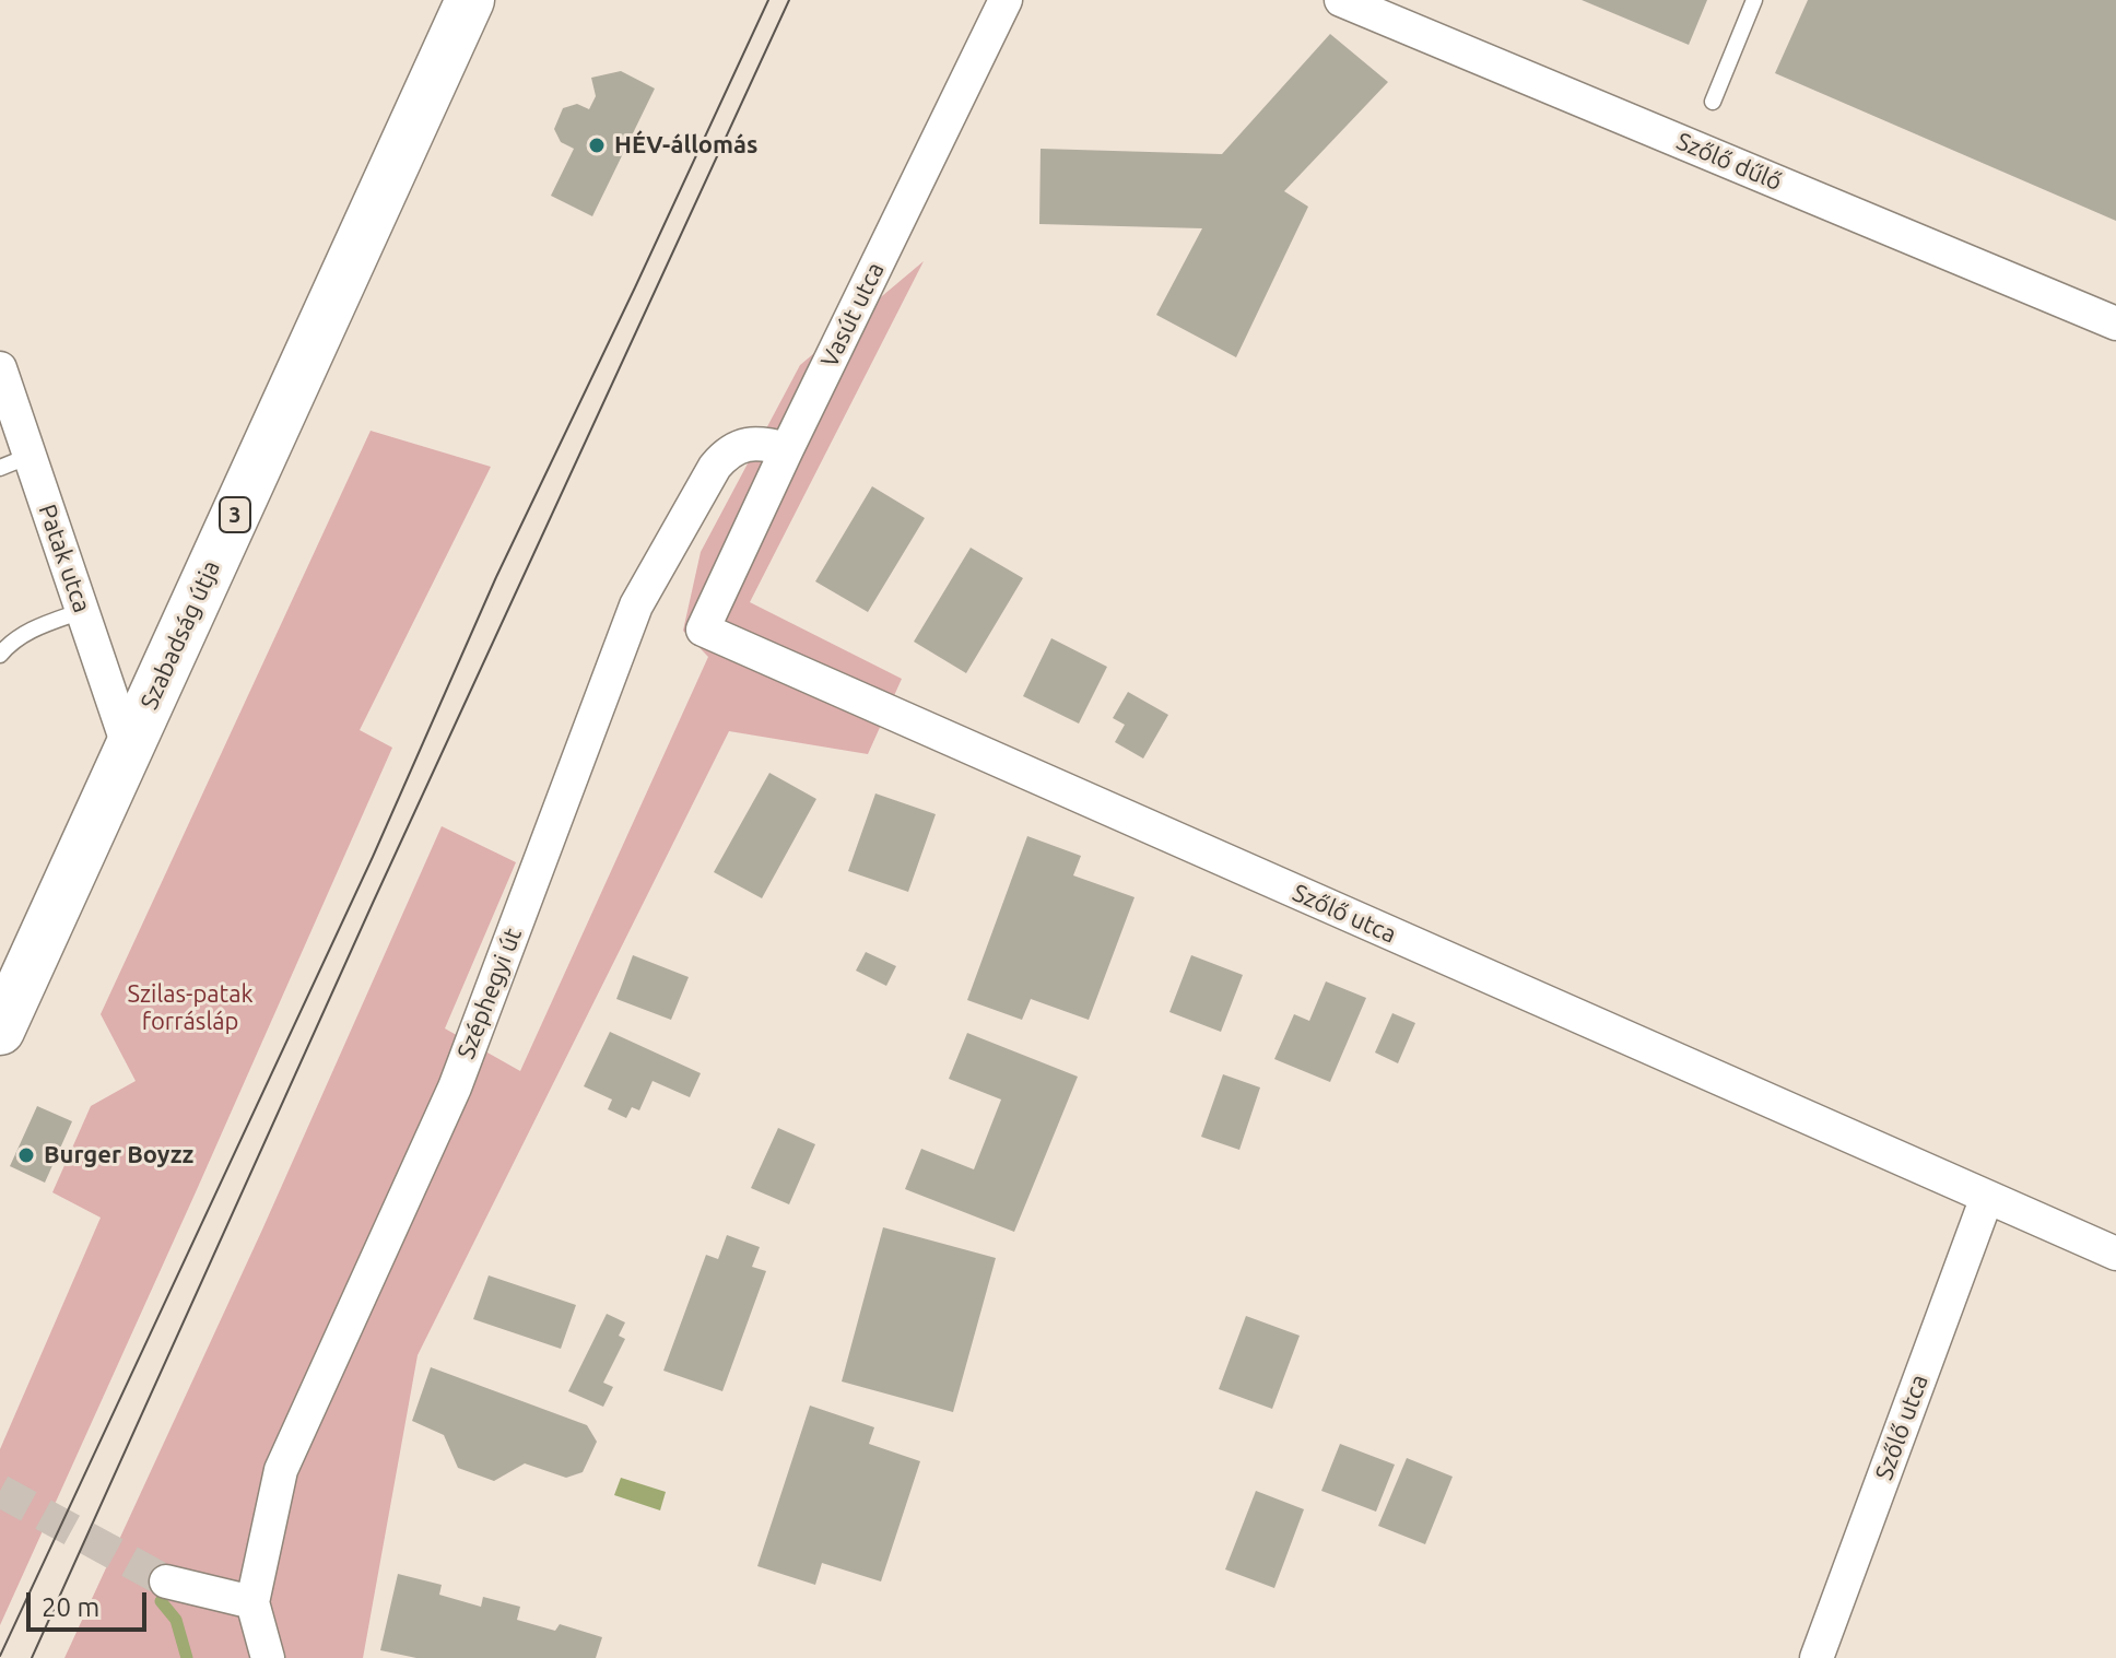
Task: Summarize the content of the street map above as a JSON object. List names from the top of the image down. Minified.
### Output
{"streets":{"main road":["3","Szabadság útja"],"street":["Szőlő dűlő","Vasút utca","Patak utca","Szőlő utca","Széphegyi út"]},"crossings":[["Vasút utca","Szőlő utca"],["Vasút utca","Széphegyi út"],["Patak utca","Szabadság útja"]],"parks":["Szilas-patak forrásláp"],"places":["HÉV-állomás","Burger Boyzz"],"scale_bar":"20 m"}
